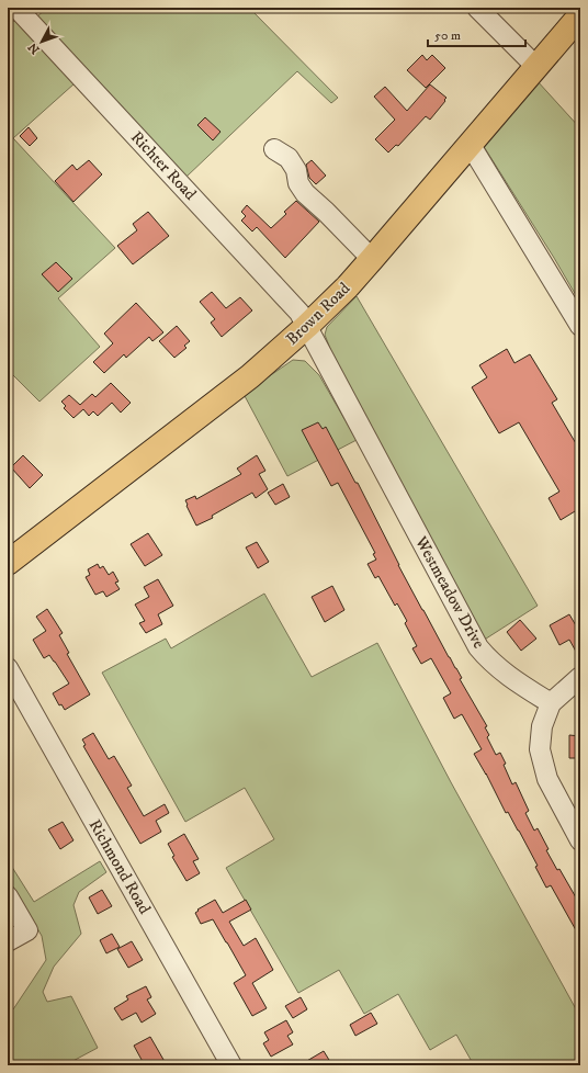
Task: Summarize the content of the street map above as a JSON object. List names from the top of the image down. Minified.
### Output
{"streets":{"main road":["Brown Road"],"street":["Richter Road","Westmeadow Drive","Richmond Road"]},"crossings":[["Richter Road","Brown Road"],["Richter Road","Westmeadow Drive"],["Brown Road","Westmeadow Drive"]],"scale_bar":"50 m","north":"bottom left"}
